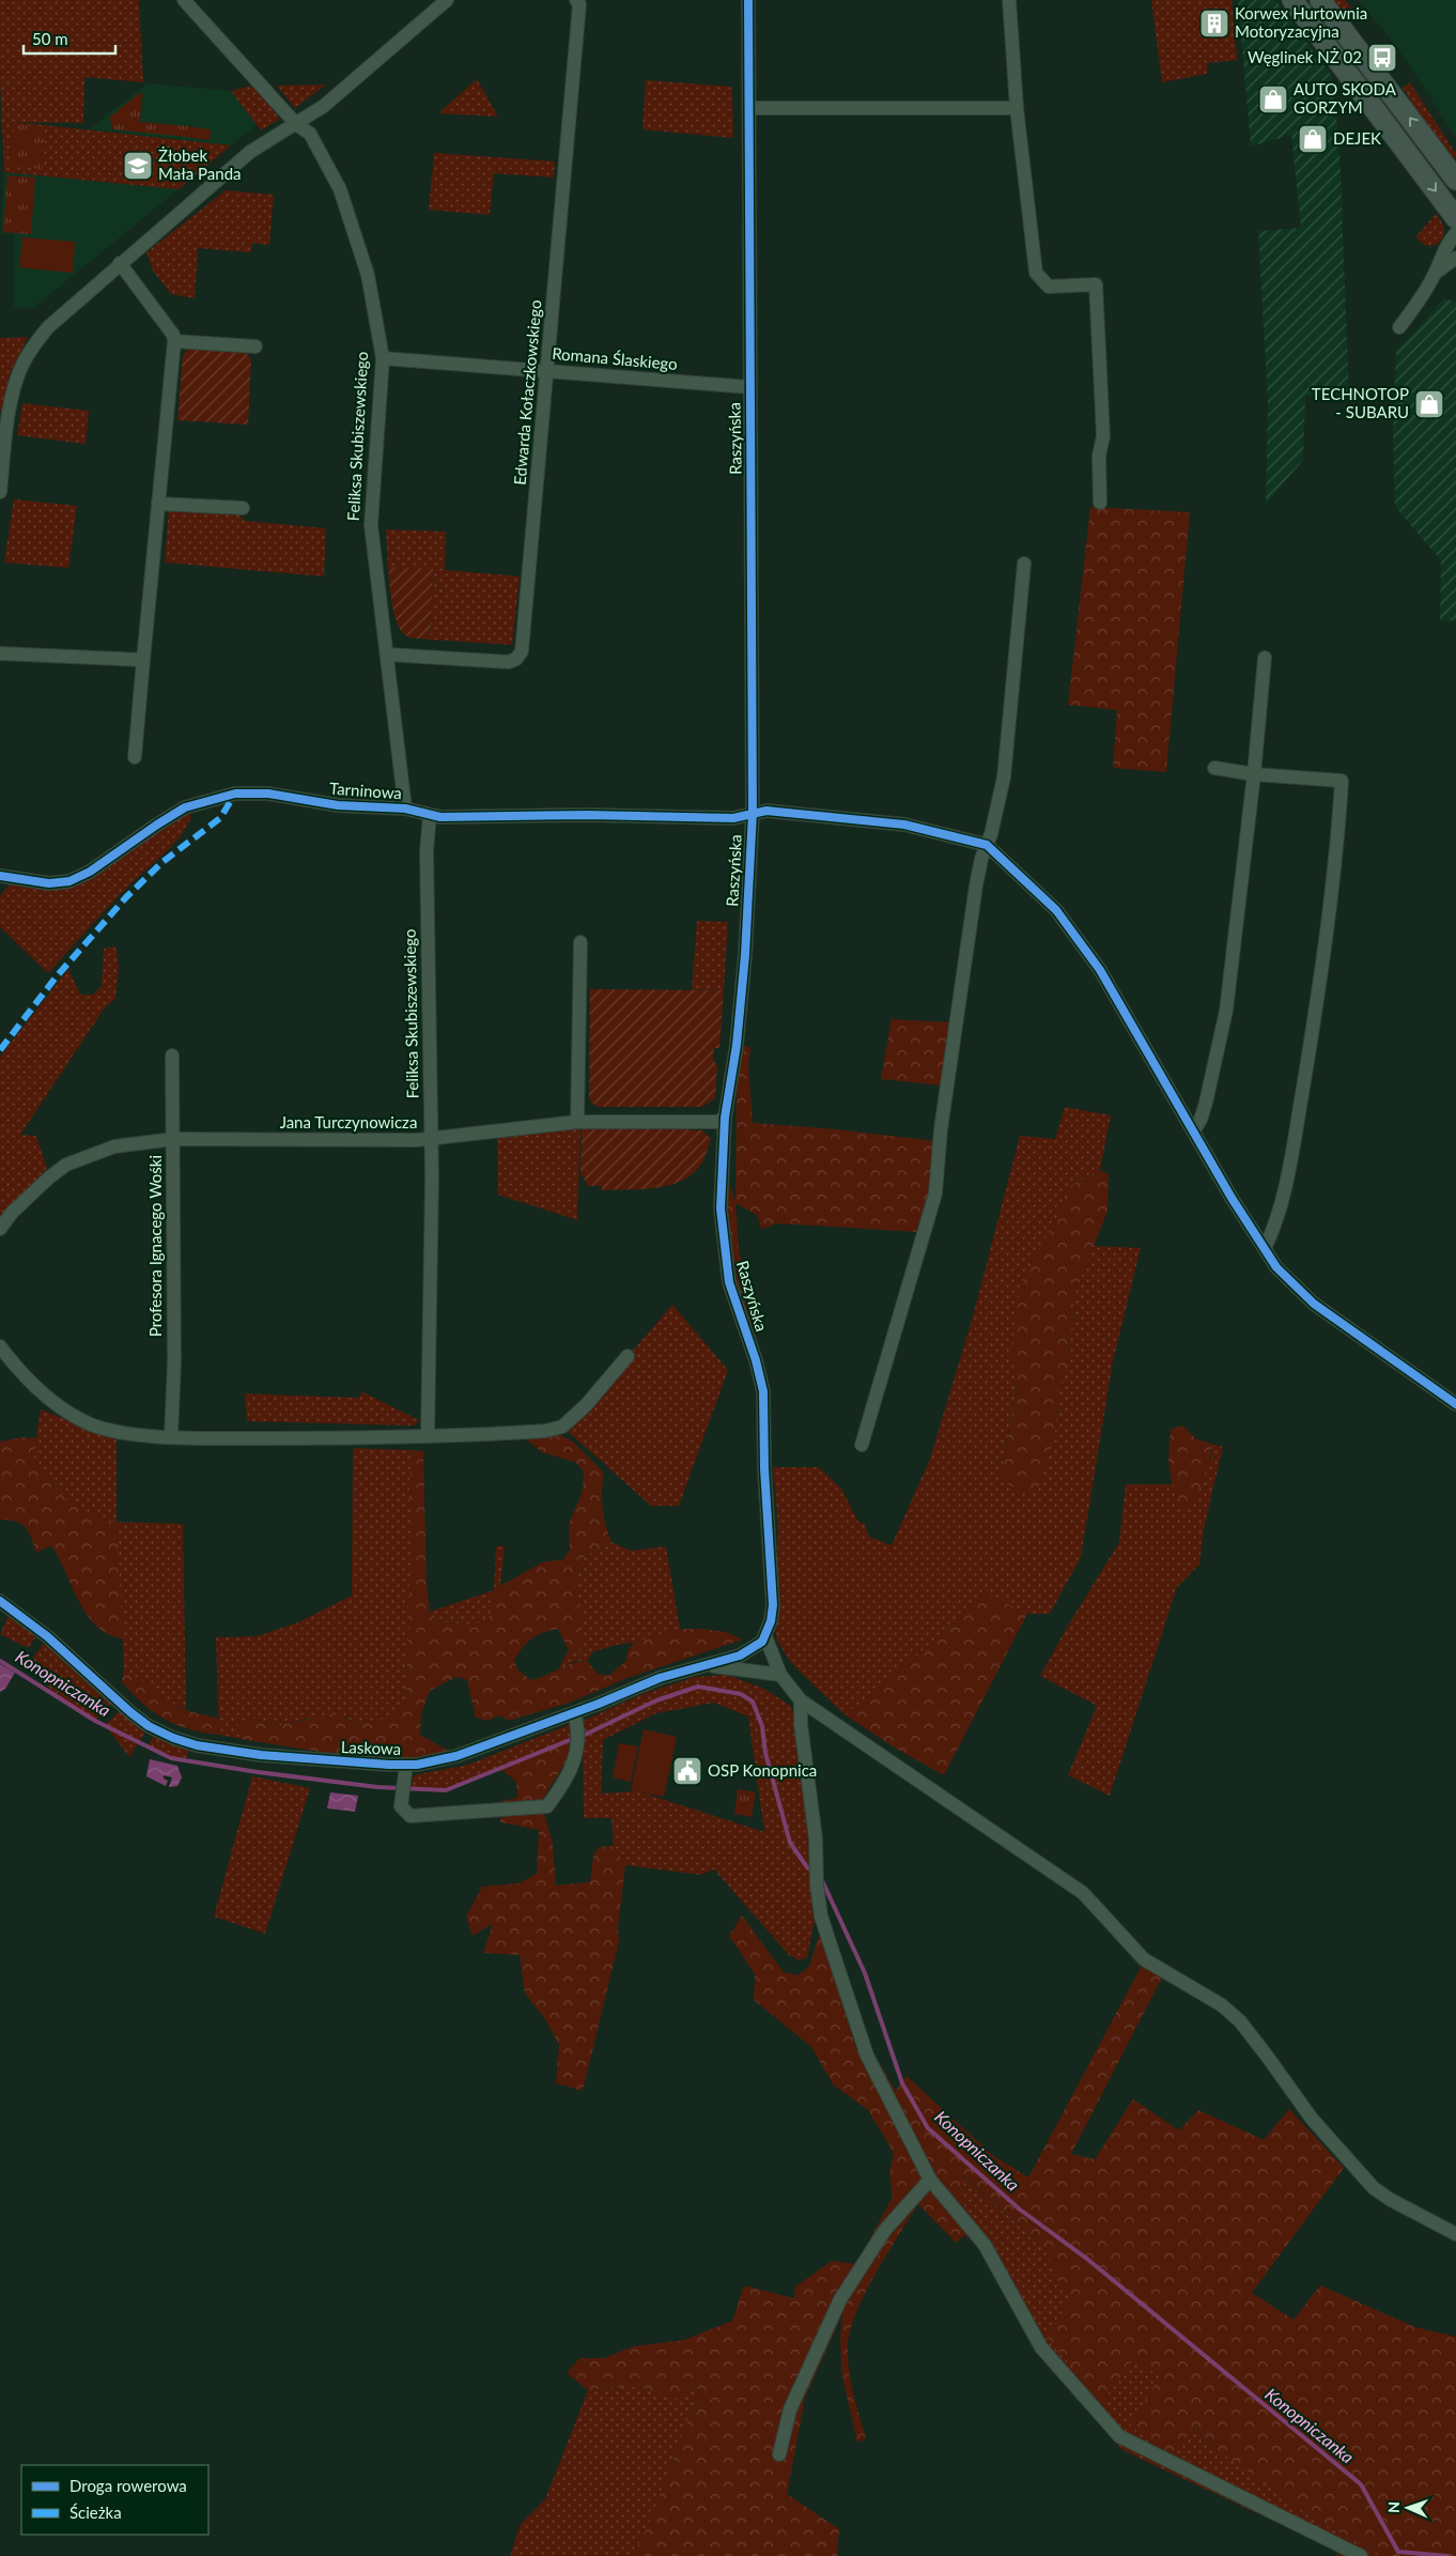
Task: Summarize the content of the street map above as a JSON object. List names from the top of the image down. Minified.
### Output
{"streets":{"street":["Romana Ślaskiego","Edwarda Kołaczkowskiego","Feliksa Skubiszewskiego","Raszyńska","Tarninowa","Jana Turczynowicza","Profesora Ignacego Wośki","Laskowa"]},"crossings":[["Romana Ślaskiego","Edwarda Kołaczkowskiego"],["Romana Ślaskiego","Feliksa Skubiszewskiego"],["Romana Ślaskiego","Raszyńska"],["Edwarda Kołaczkowskiego","Feliksa Skubiszewskiego"],["Feliksa Skubiszewskiego","Tarninowa"],["Feliksa Skubiszewskiego","Jana Turczynowicza"],["Raszyńska","Tarninowa"],["Raszyńska","Jana Turczynowicza"],["Raszyńska","Laskowa"],["Jana Turczynowicza","Profesora Ignacego Wośki"]],"water":["Konopniczanka"],"places":{"building":["Korwex Hurtownia Motoryzacyjna"],"bus stop":["Węglinek NŻ 02"],"shop":["AUTO SKODA GORZYM","DEJEK","TECHNOTOP - SUBARU"],"school or university":["Żłobek Mała Panda"],"public building":["OSP Konopnica"]},"legend":["Droga rowerowa","Ścieżka"],"scale_bar":"50 m","north":"left"}
